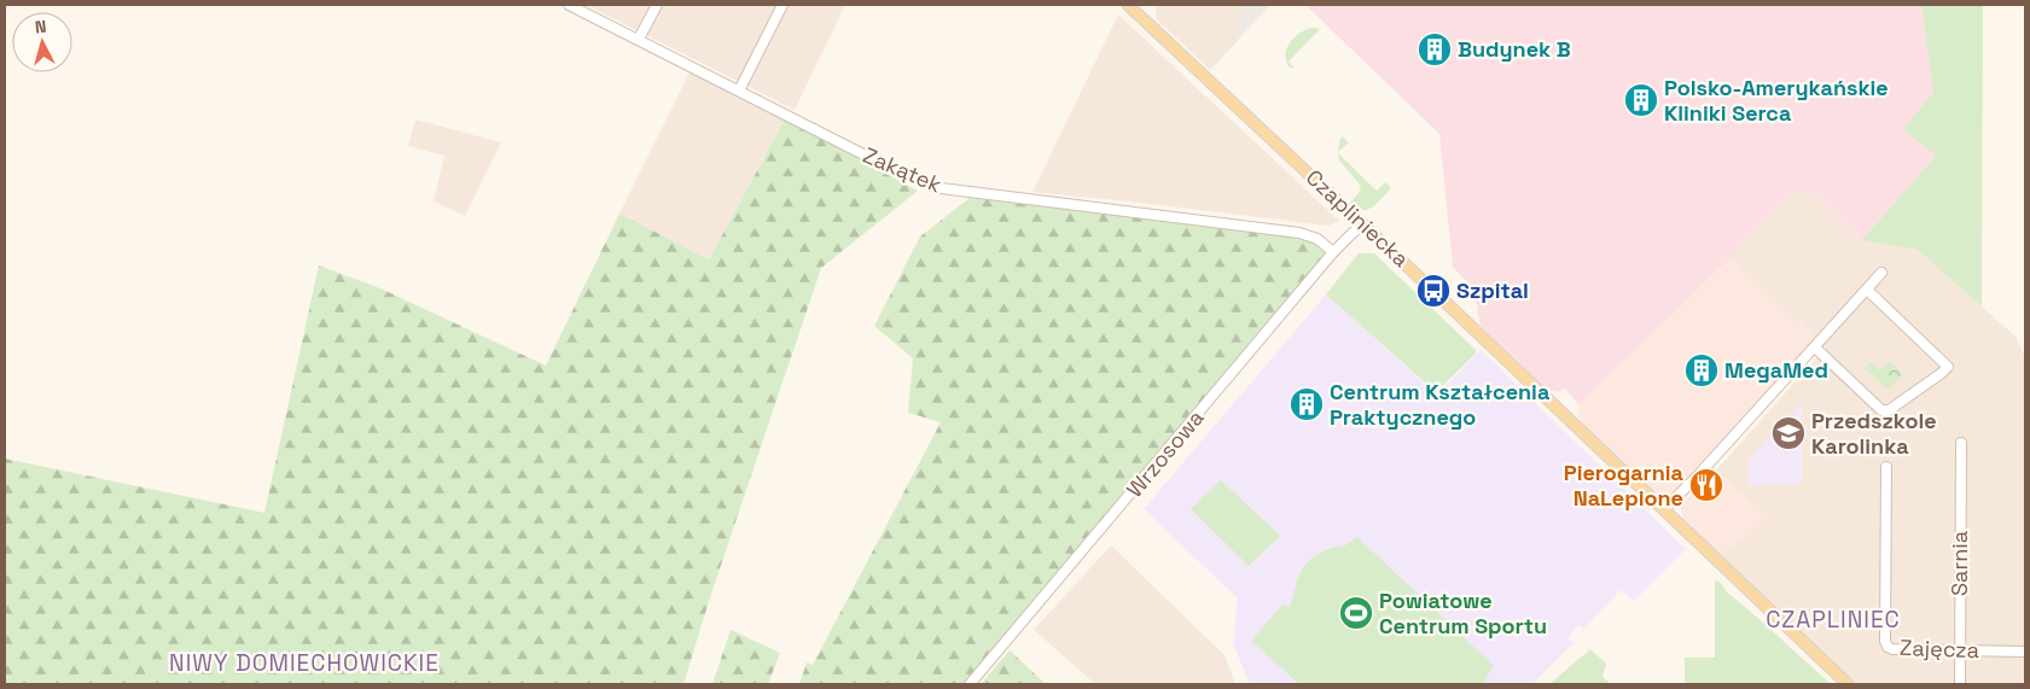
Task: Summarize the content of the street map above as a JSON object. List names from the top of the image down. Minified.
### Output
{"streets":{"main road":["Czapliniecka"],"street":["Zakątek","Wrzosowa","Sarnia","Zajęcza"]},"crossings":[["Zakątek","Wrzosowa"],["Czapliniecka","Wrzosowa"],["Sarnia","Zajęcza"]],"districts":["CZAPLINIEC","NIWY DOMIECHOWICKIE"],"places":{"building":["Budynek B","Polsko-Amerykańskie Kliniki Serca","MegaMed","Centrum Kształcenia Praktycznego"],"bus stop":["Szpital"],"school or university":["Przedszkole Karolinka"],"restaurant":["Pierogarnia NaLepione"],"sports":["Powiatowe Centrum Sportu"]},"north":"top"}
